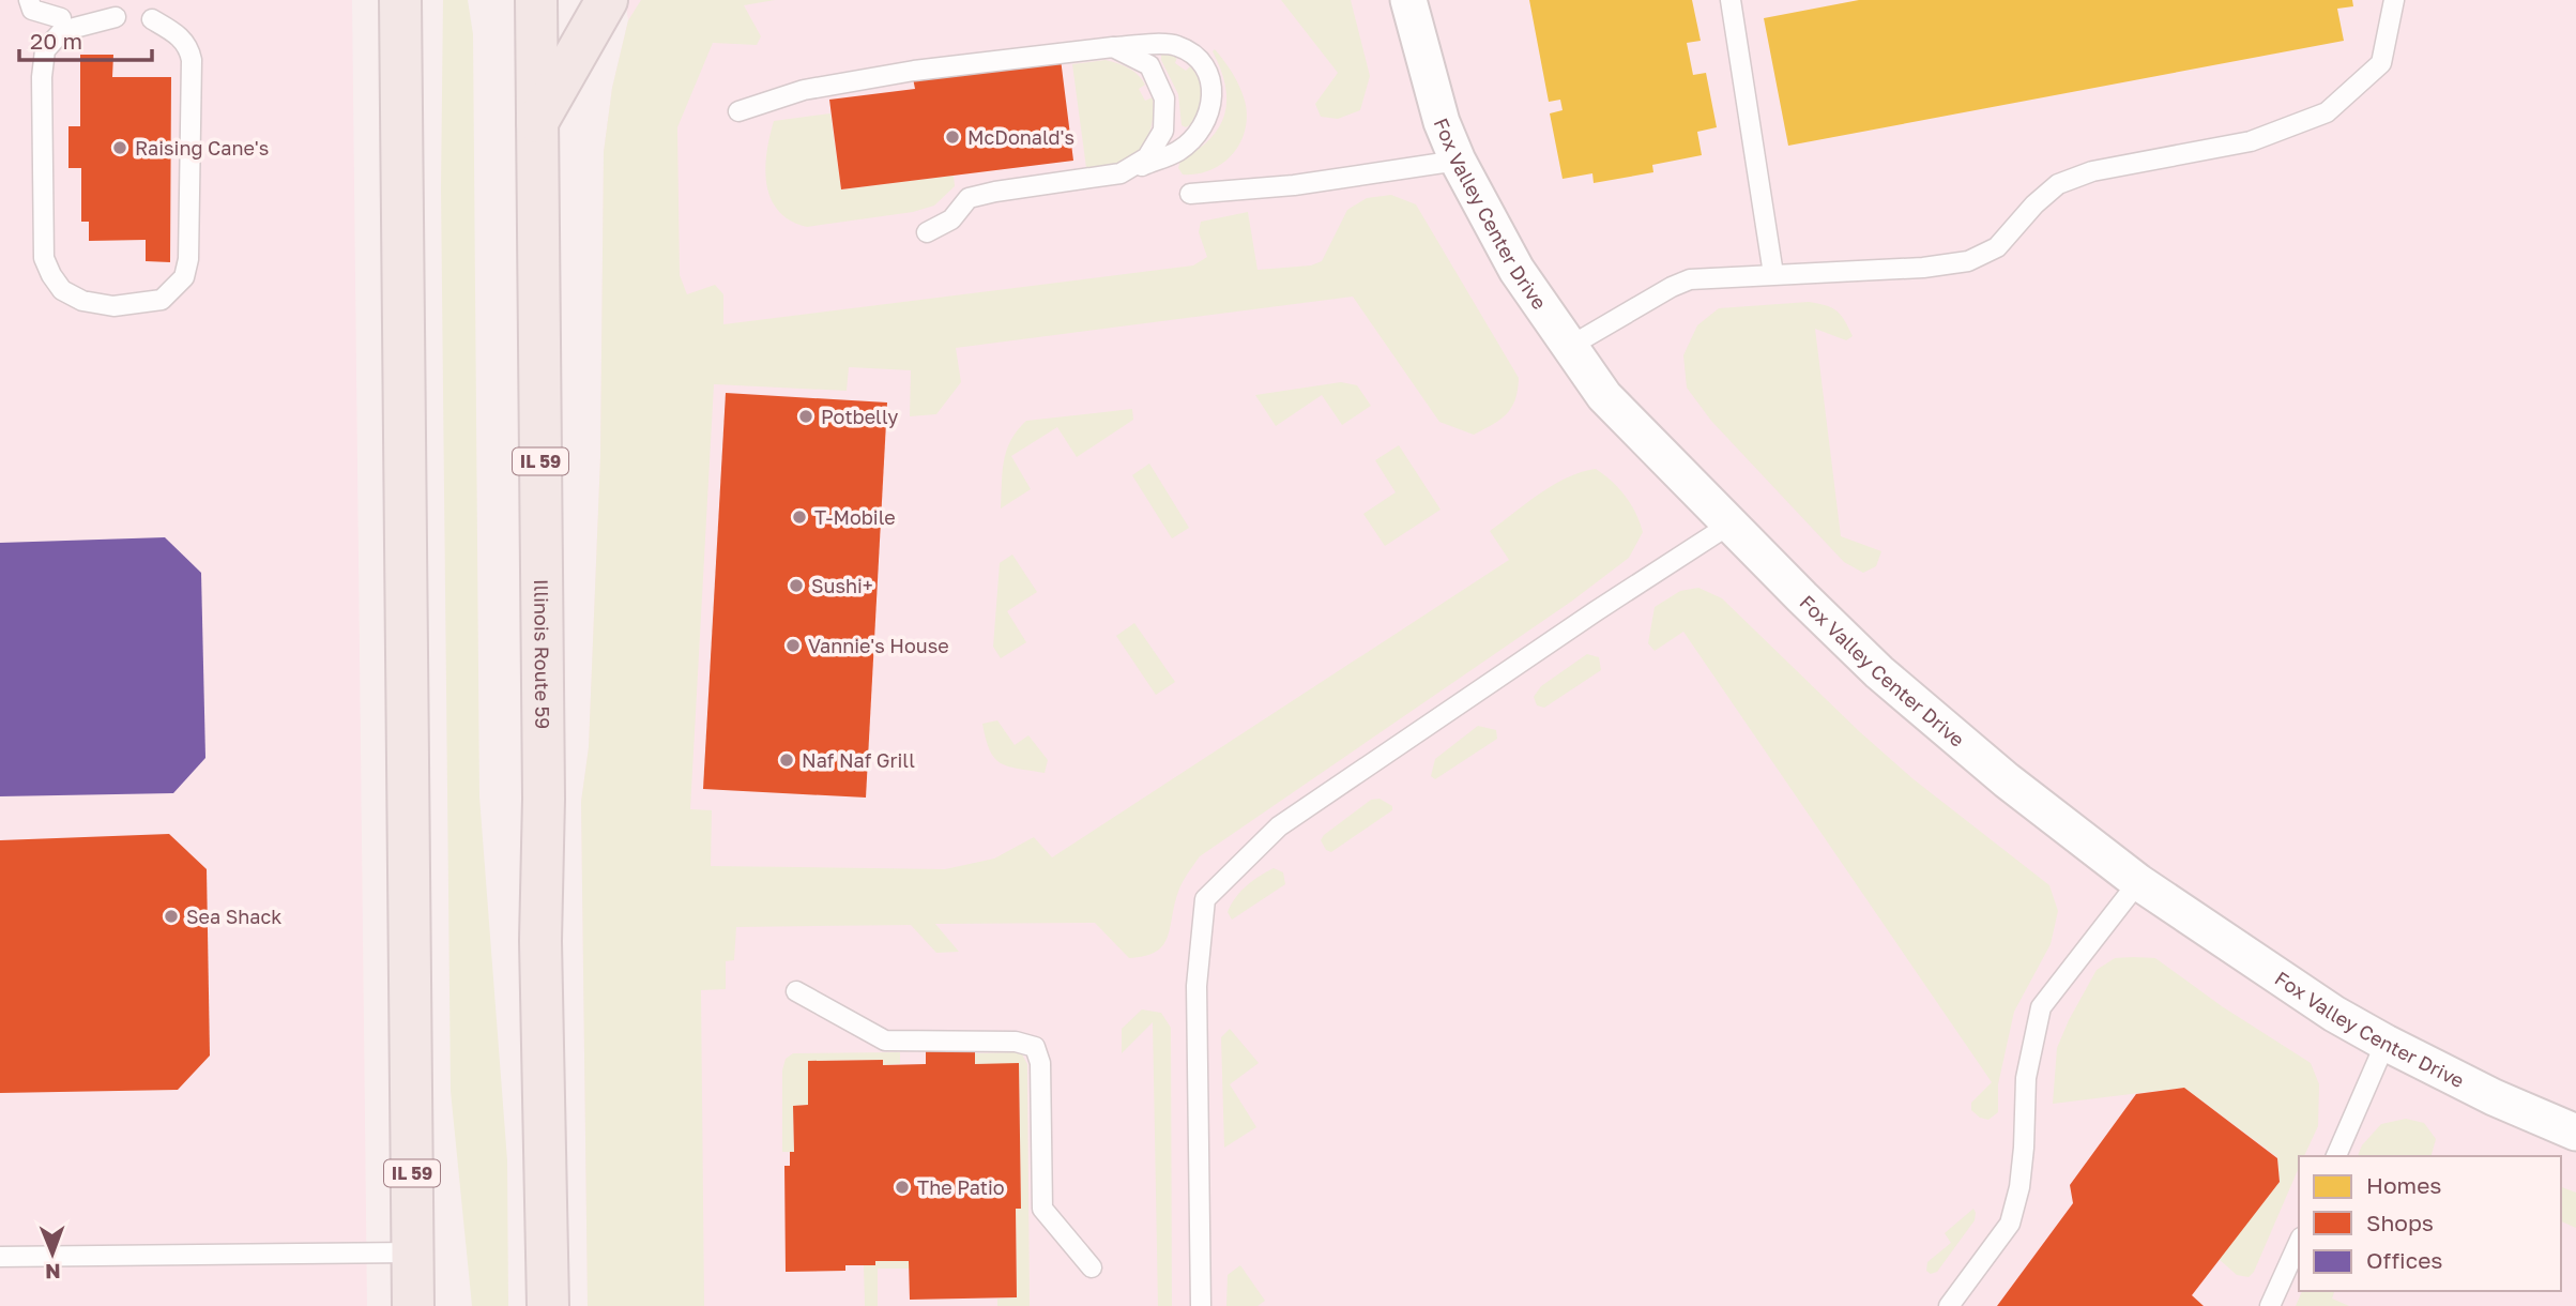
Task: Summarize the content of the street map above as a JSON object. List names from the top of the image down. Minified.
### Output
{"streets":{"main road":["IL 59","Illinois Route 59"],"street":["Fox Valley Center Drive"]},"places":["McDonald's","Raising Cane's","Potbelly","T-Mobile","Sushi+","Vannie's House","Naf Naf Grill","Sea Shack","The Patio"],"legend":["Homes","Shops","Offices"],"scale_bar":"20 m","north":"bottom"}
